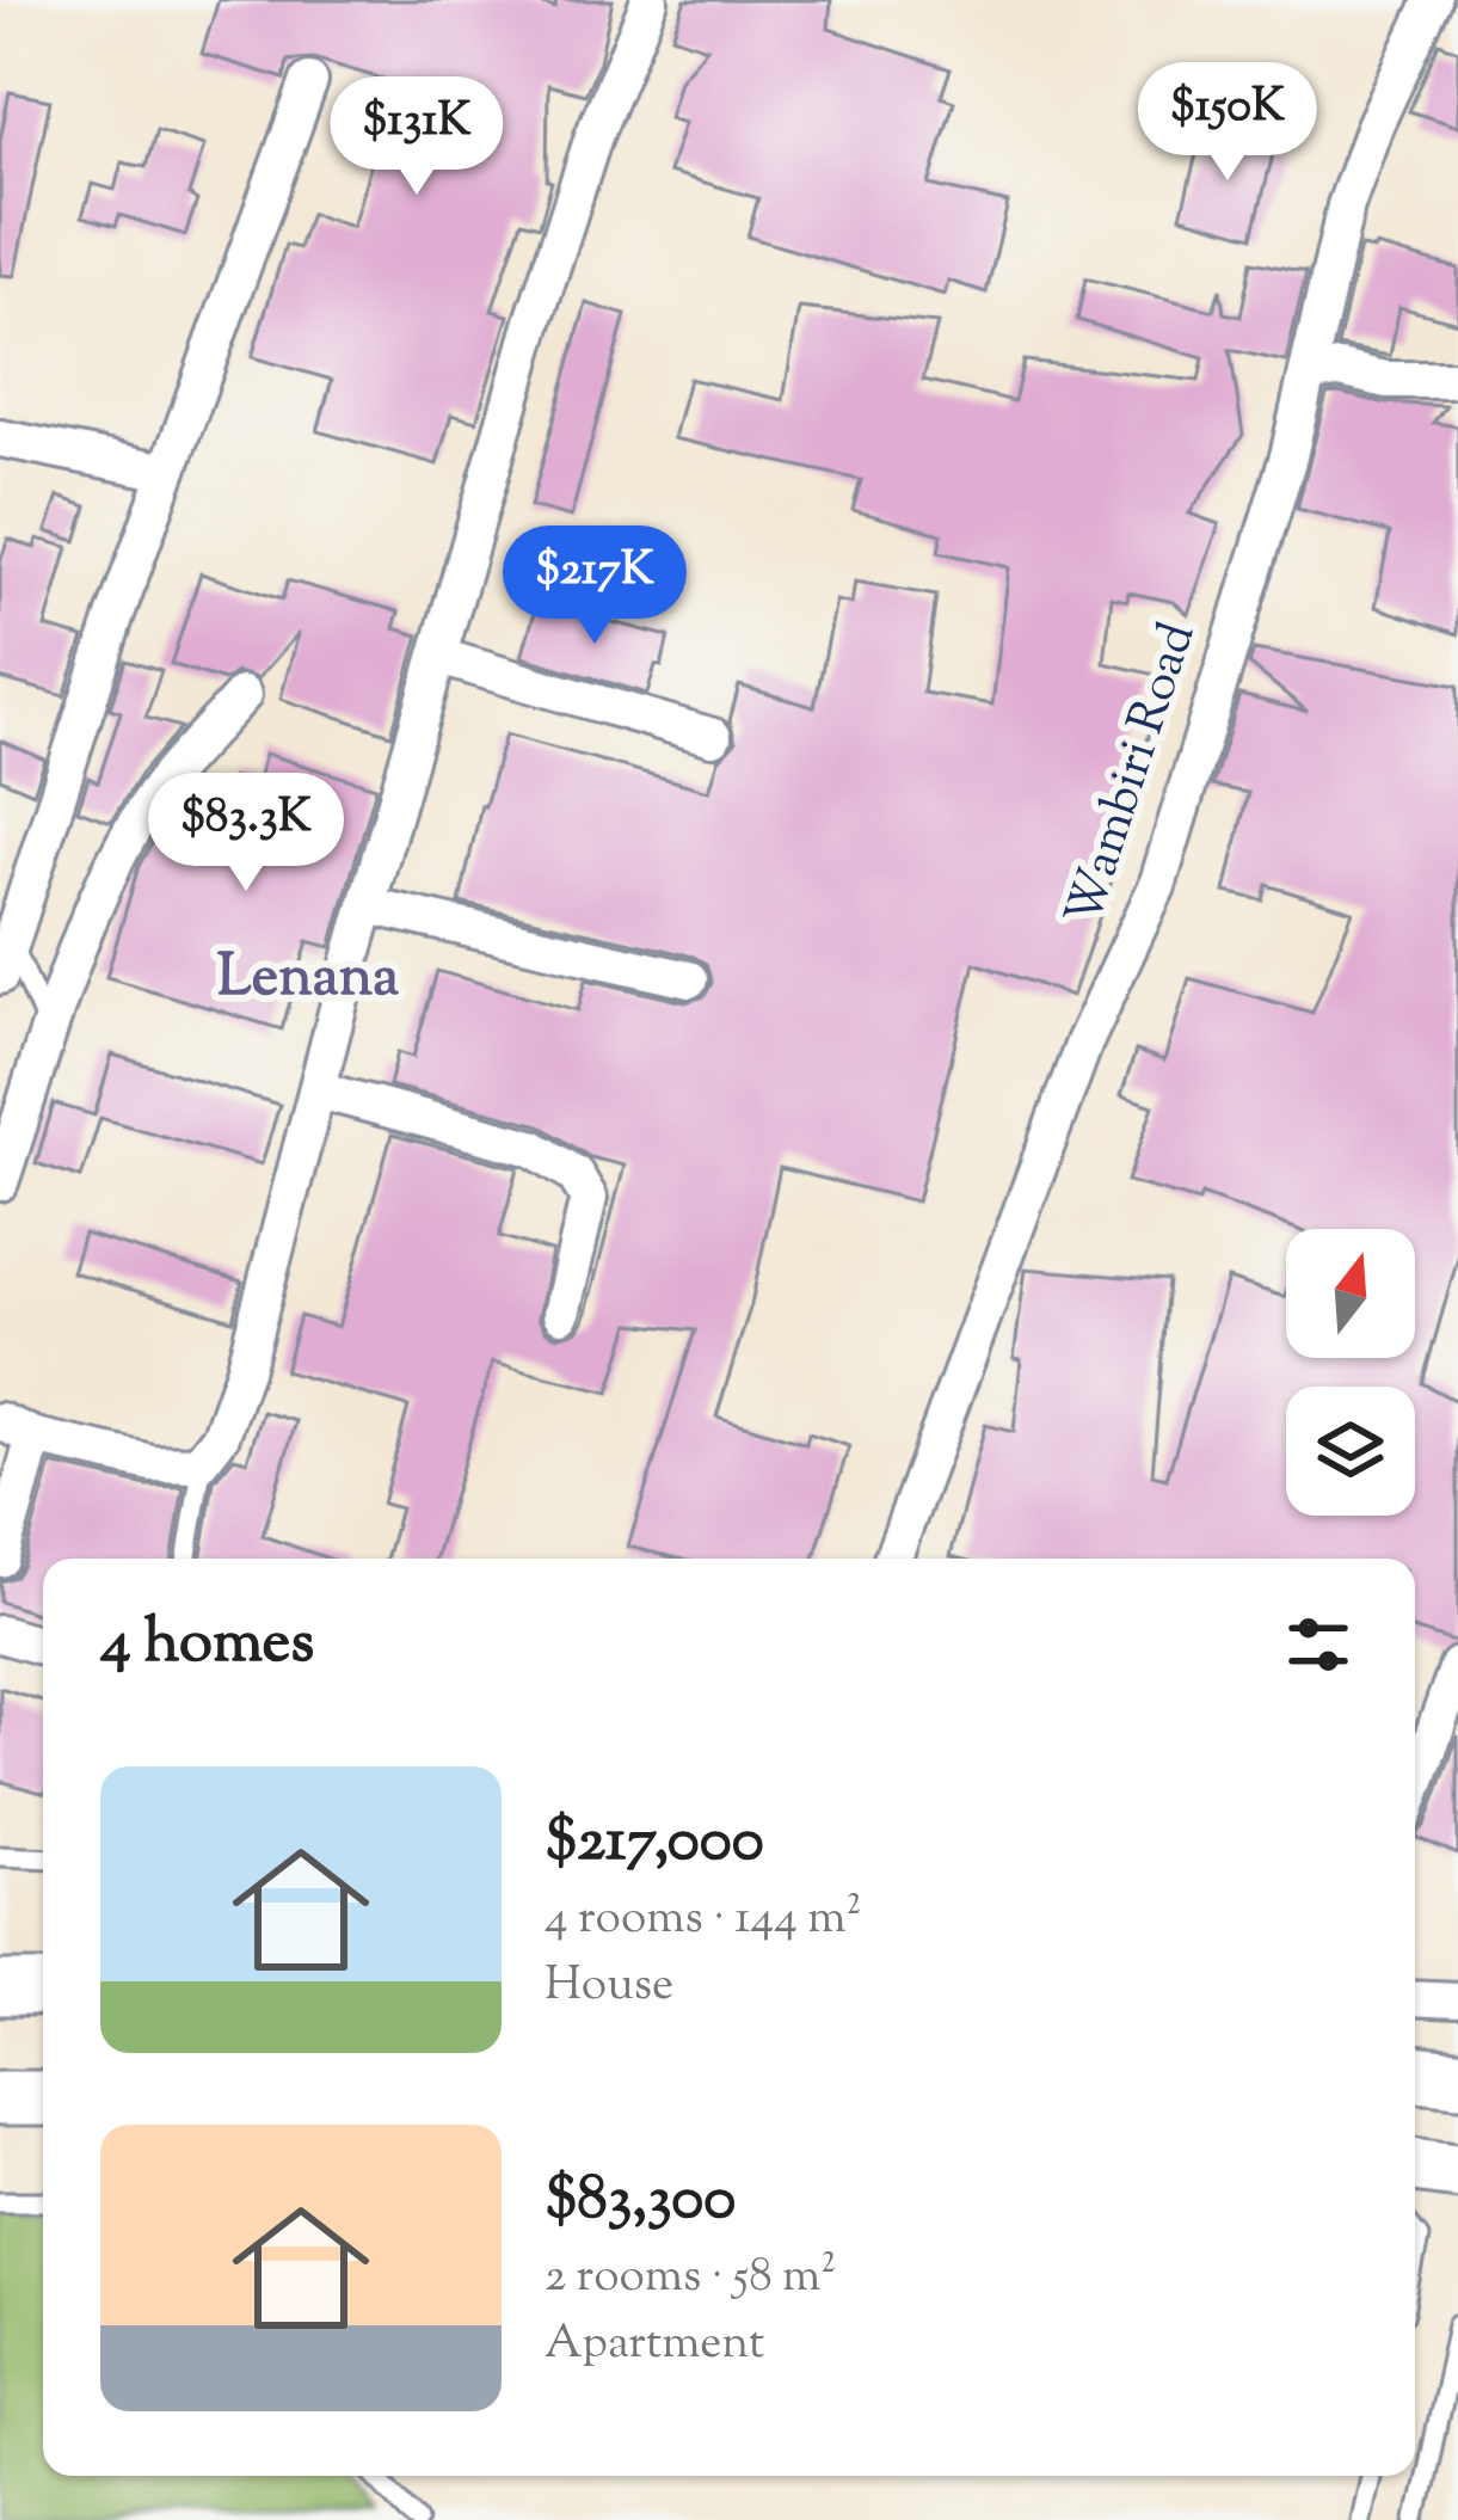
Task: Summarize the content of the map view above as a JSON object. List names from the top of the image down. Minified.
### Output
{"streets":{"street":["Wambiri Road"]},"districts":["Lenana"],"north":"top","page":{"price":["$150K","$131K","$217K","$83.3K"],"heading":"4 homes","list":[{"name":"$217,000","note":"4 rooms · 144 m² · House"},{"name":"$83,300","note":"2 rooms · 58 m² · Apartment"}]}}
